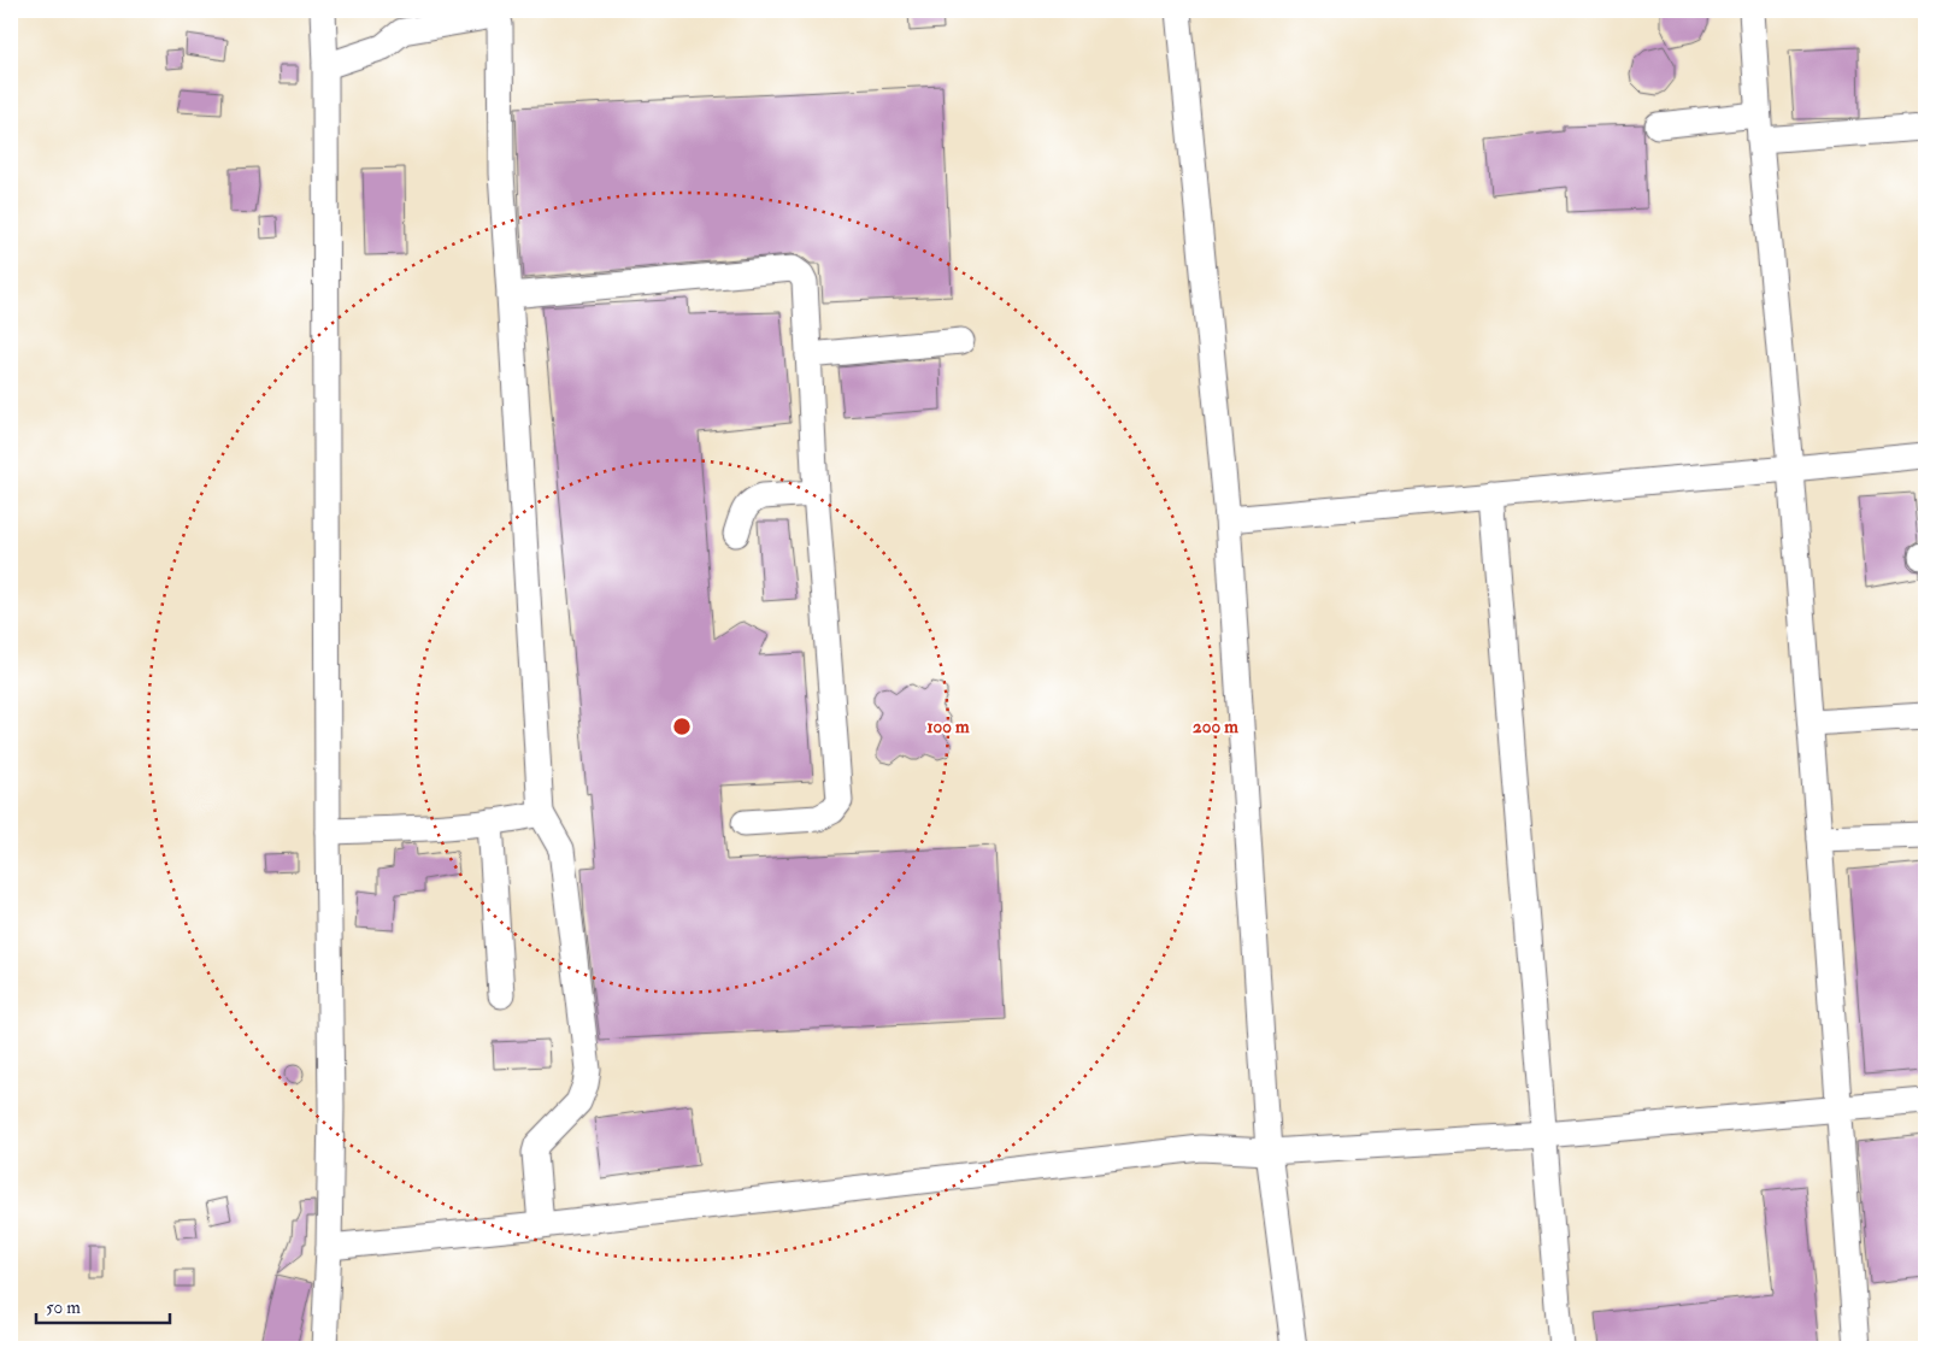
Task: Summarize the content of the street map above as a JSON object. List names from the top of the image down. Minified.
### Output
{"scale_bar":"50 m","rings":["100 m","200 m"]}
